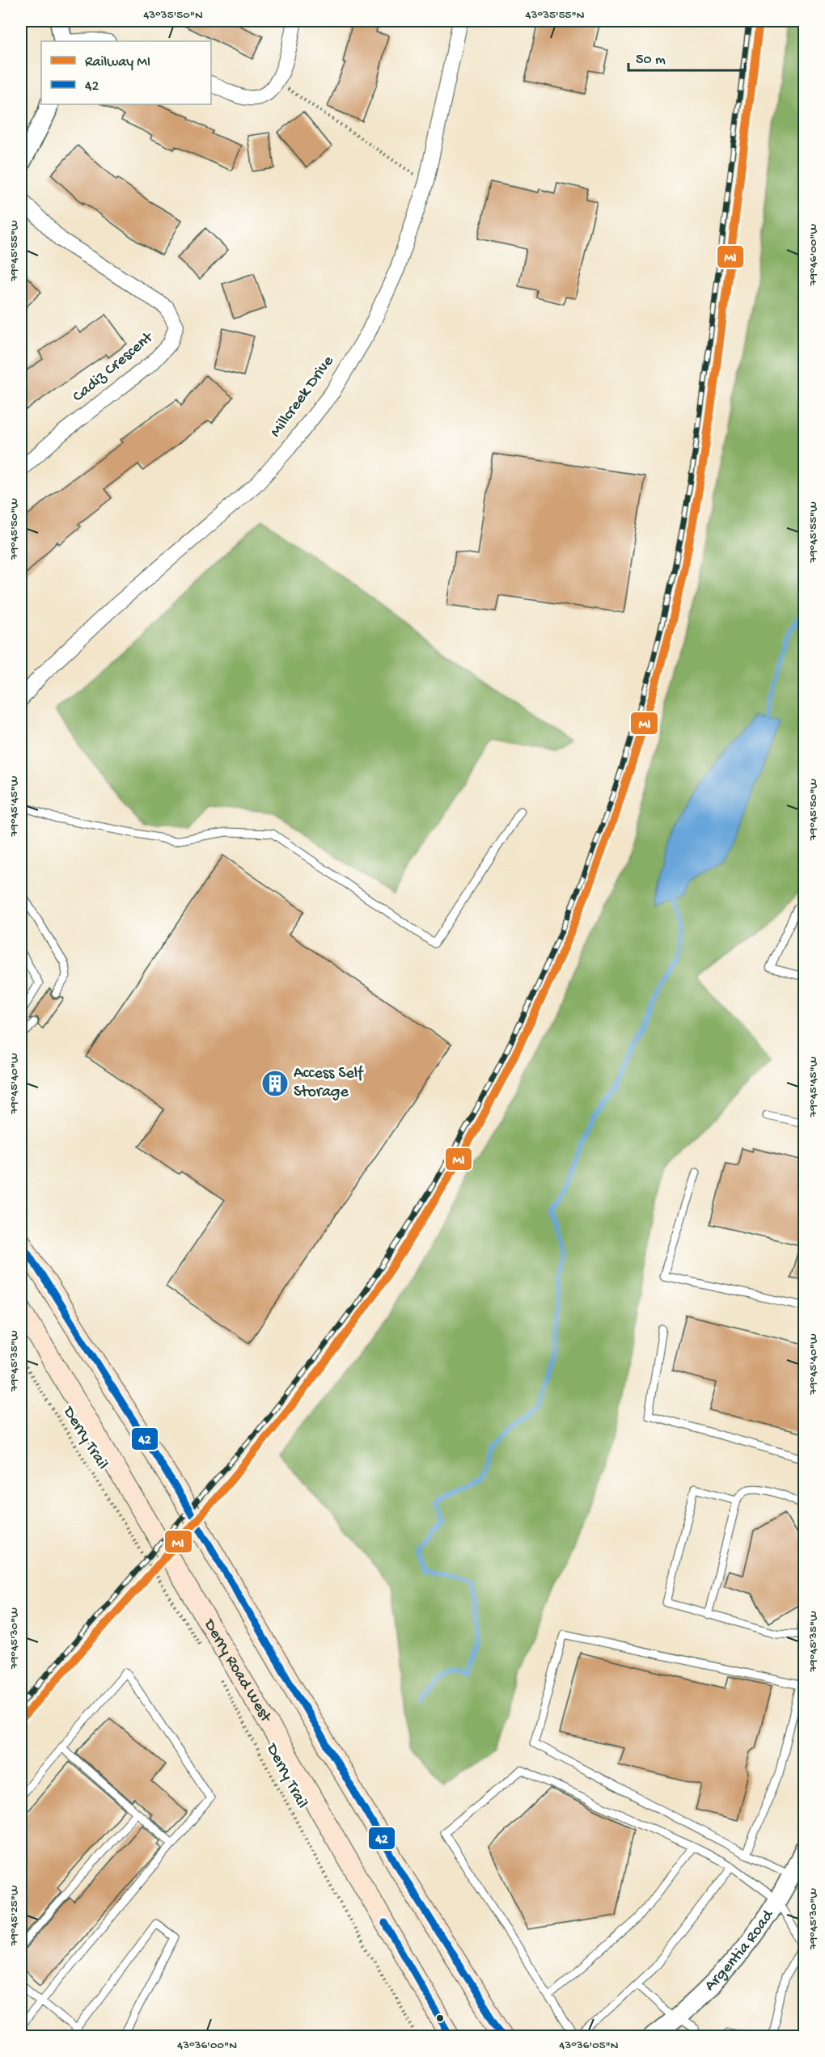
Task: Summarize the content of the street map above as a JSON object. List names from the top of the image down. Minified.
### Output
{"streets":{"main road":["Derry Road West"],"street":["Cadiz Crescent","Millcreek Drive","Argentia Road"],"path":["Derry Trail"]},"places":{"building":["Access Self Storage"]},"lines":["rail line MI","transit line 42"],"legend":["Railway MI","42"],"scale_bar":"50 m","coordinates":["43°35'50\"N","43°35'55\"N","79°45'55\"W","79°46'00\"W","79°45'50\"W","79°45'45\"W","79°45'40\"W","79°45'35\"W","79°45'30\"W","79°45'25\"W","43°36'00\"N","43°36'05\"N"]}
